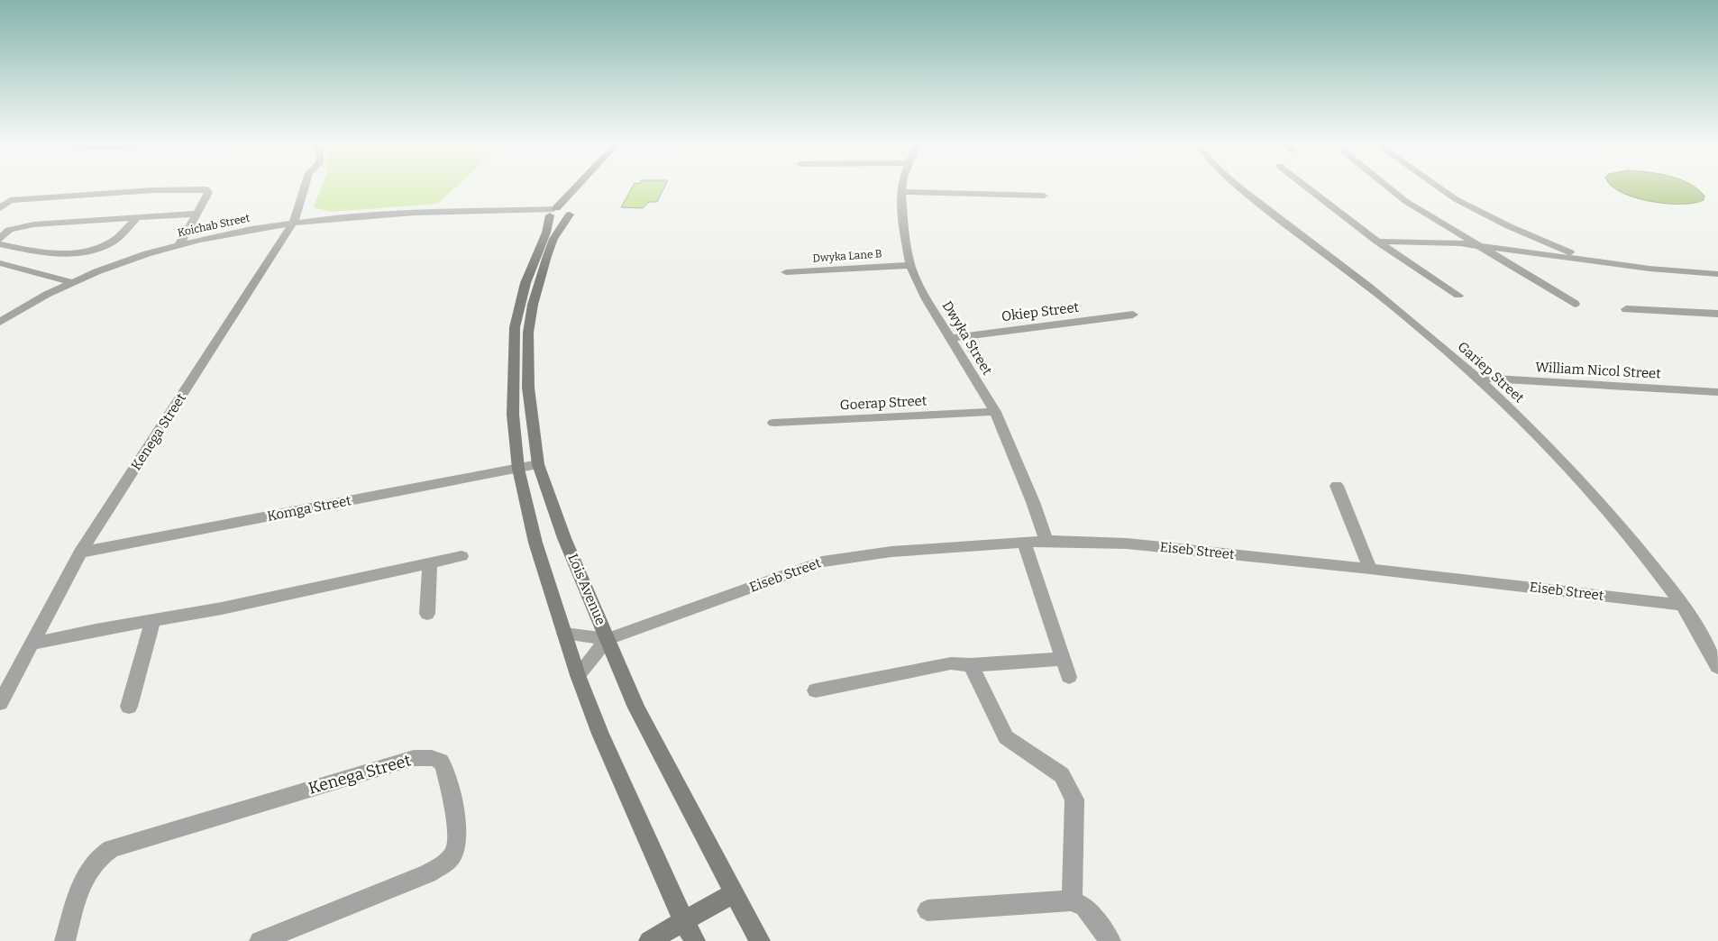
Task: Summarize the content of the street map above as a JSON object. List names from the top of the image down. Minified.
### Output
{"streets":{"street":["Koichab Street","Dwyka Lane B","Okiep Street","Dwyka Street","William Nicol Street","Gariep Street","Goerap Street","Kenega Street","Komga Street","Eiseb Street","Lois Avenue"]},"crossings":[["Koichab Street","Kenega Street"],["Koichab Street","Lois Avenue"],["Dwyka Lane B","Dwyka Street"],["Okiep Street","Dwyka Street"],["Dwyka Street","Goerap Street"],["Dwyka Street","Eiseb Street"],["William Nicol Street","Gariep Street"],["Gariep Street","Eiseb Street"],["Kenega Street","Komga Street"],["Komga Street","Lois Avenue"],["Eiseb Street","Lois Avenue"]]}
